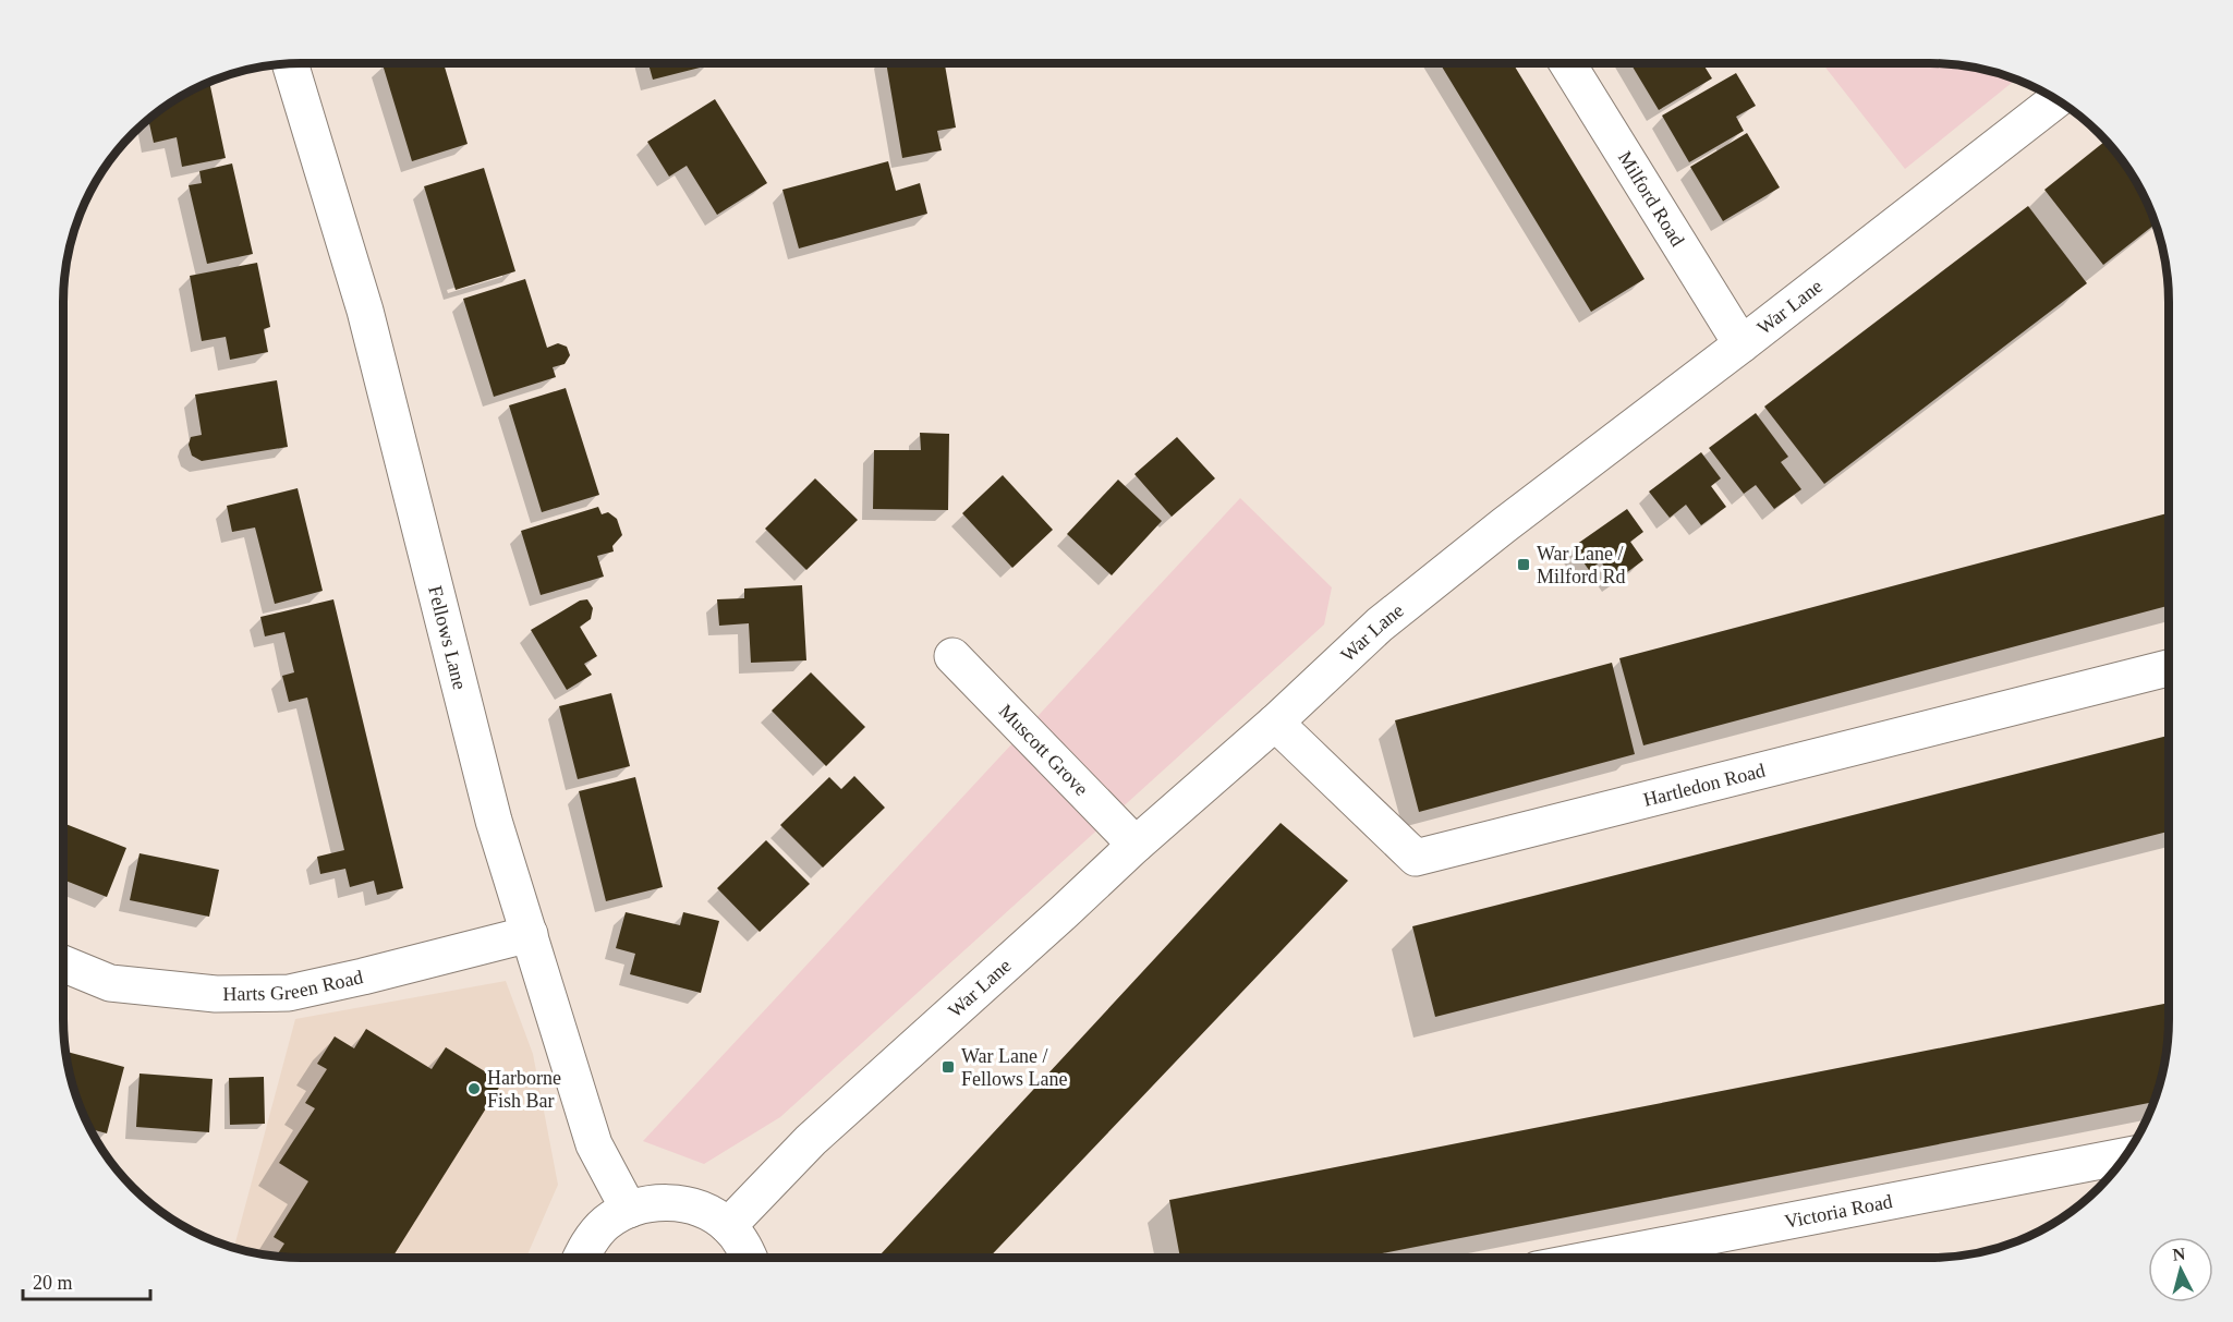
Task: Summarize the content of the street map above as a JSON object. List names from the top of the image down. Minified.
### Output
{"streets":{"street":["Milford Road","War Lane","Fellows Lane","Muscott Grove","Hartledon Road","Harts Green Road","Victoria Road"]},"crossings":[["Milford Road","War Lane"],["War Lane","Muscott Grove"],["War Lane","Hartledon Road"],["Fellows Lane","Harts Green Road"]],"places":{"transit":["War Lane / Milford Rd","War Lane / Fellows Lane"],"other":["Harborne Fish Bar"]},"scale_bar":"20 m","north":"top"}
